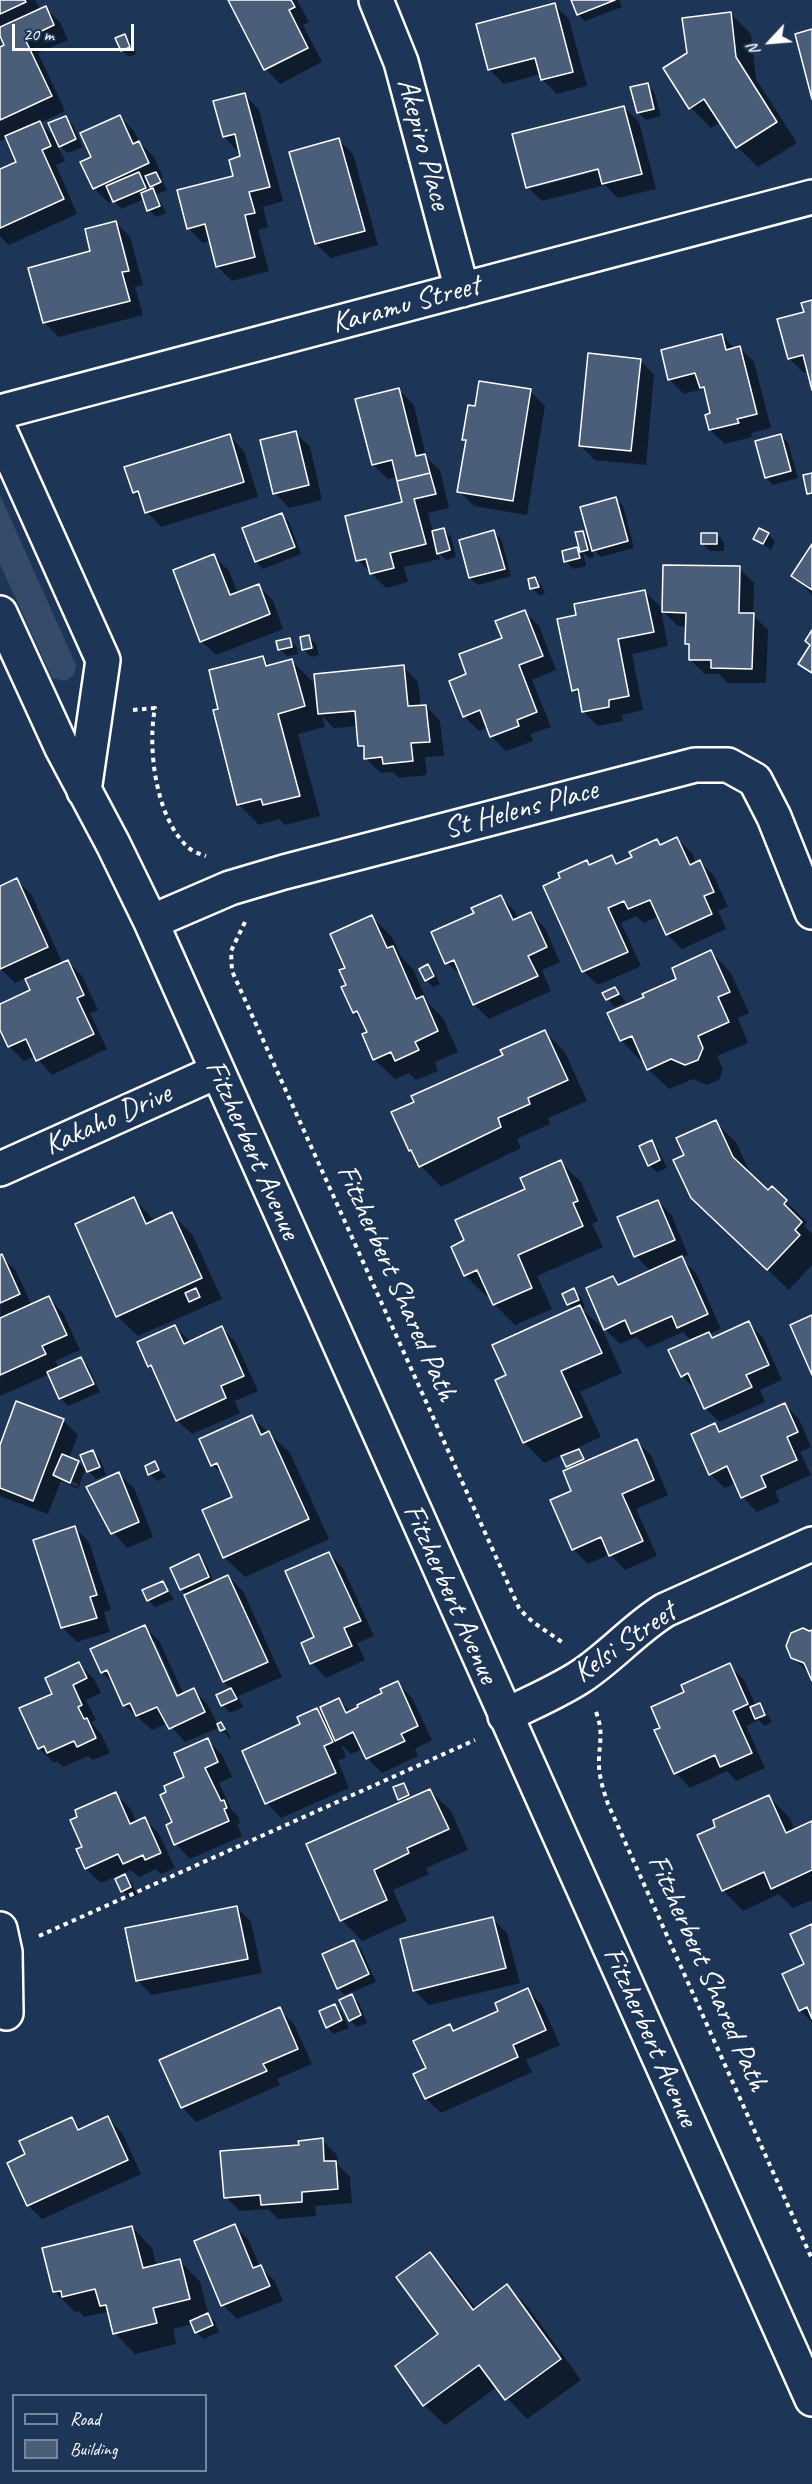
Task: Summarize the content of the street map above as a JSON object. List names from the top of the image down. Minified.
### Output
{"streets":{"street":["Akepiro Place","Karamu Street","St Helens Place","Kakaho Drive","Fitzherbert Avenue","Kelsi Street"],"path":["Fitzherbert Shared Path"]},"crossings":[["Akepiro Place","Karamu Street"],["St Helens Place","Fitzherbert Avenue"],["Kakaho Drive","Fitzherbert Avenue"],["Fitzherbert Avenue","Kelsi Street"]],"legend":["Road","Building"],"scale_bar":"20 m","north":"bottom left"}
